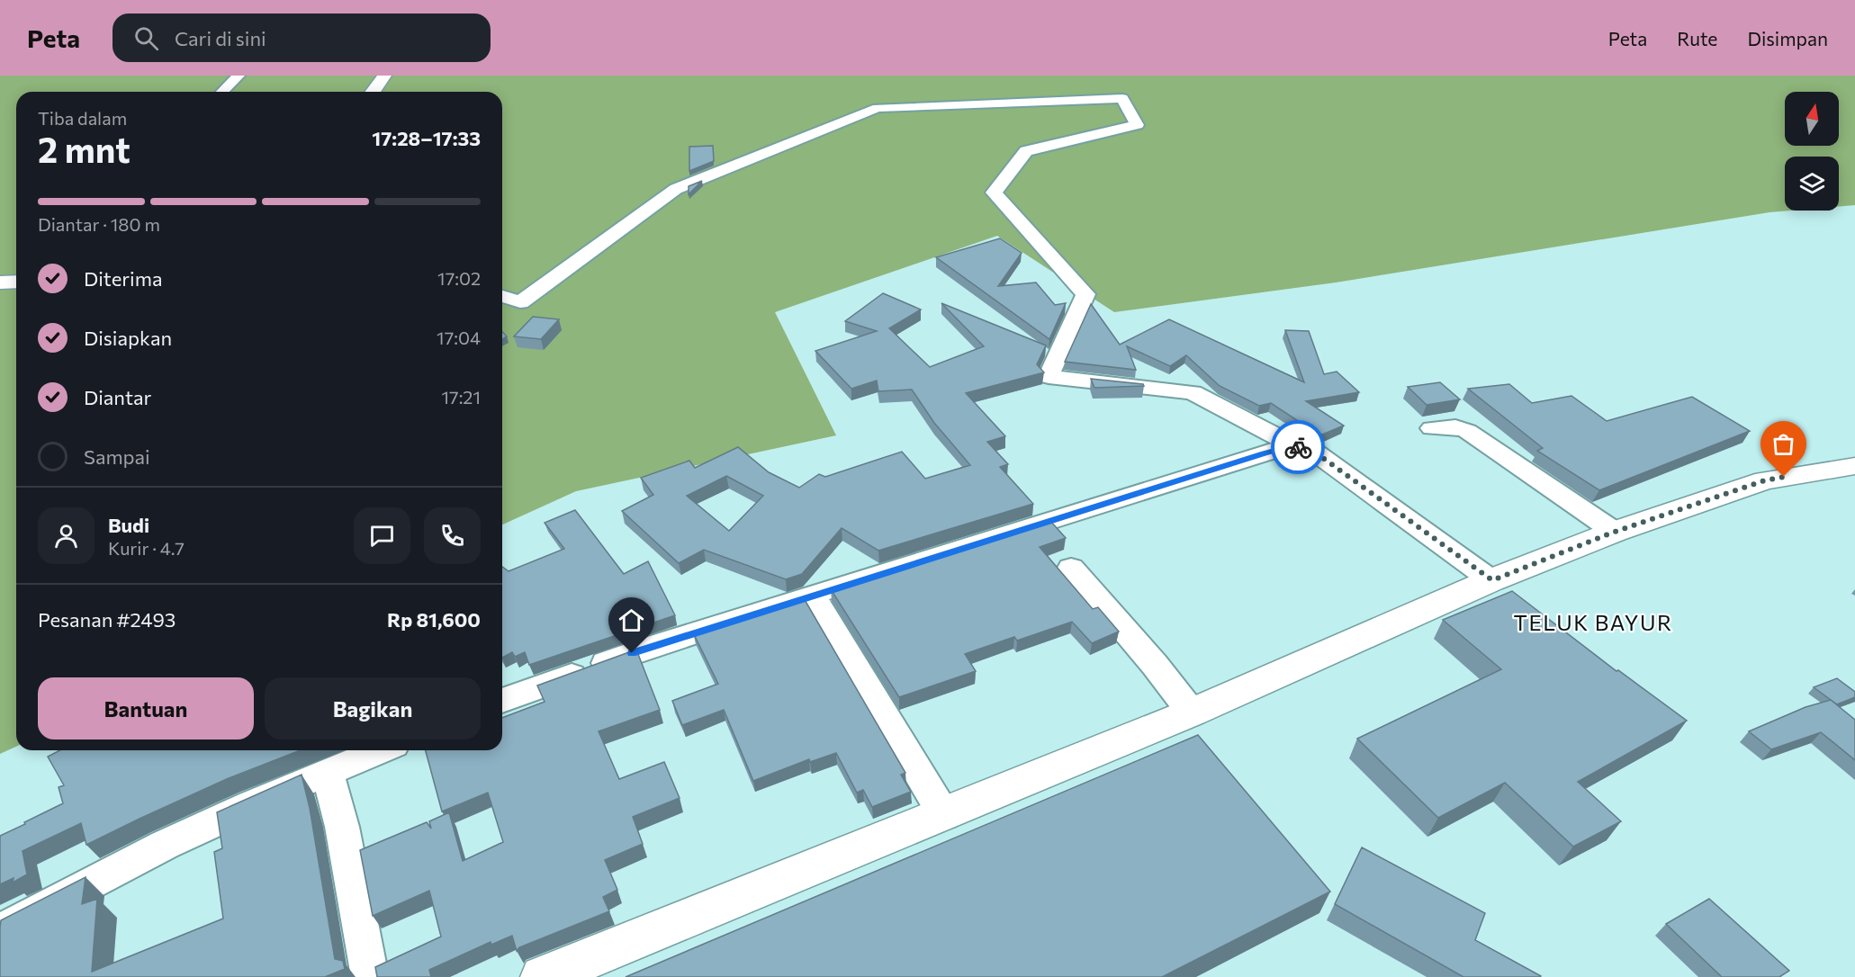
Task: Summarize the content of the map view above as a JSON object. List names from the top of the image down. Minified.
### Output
{"districts":["TELUK BAYUR"],"north":"top","page":{"header":"Peta","search":"Cari di sini","nav":["Peta","Rute","Disimpan"],"heading":["2 mnt","Tiba dalam","17:28–17:33"],"panel":["Budi","Kurir · 4.7","Pesanan #2493","Rp 81,600"],"bar":"Diantar · 180 m","list":[["Diterima","17:02"],["Disiapkan","17:04"],["Diantar","17:21"],"Sampai"],"buttons":["Bantuan","Bagikan"]}}
